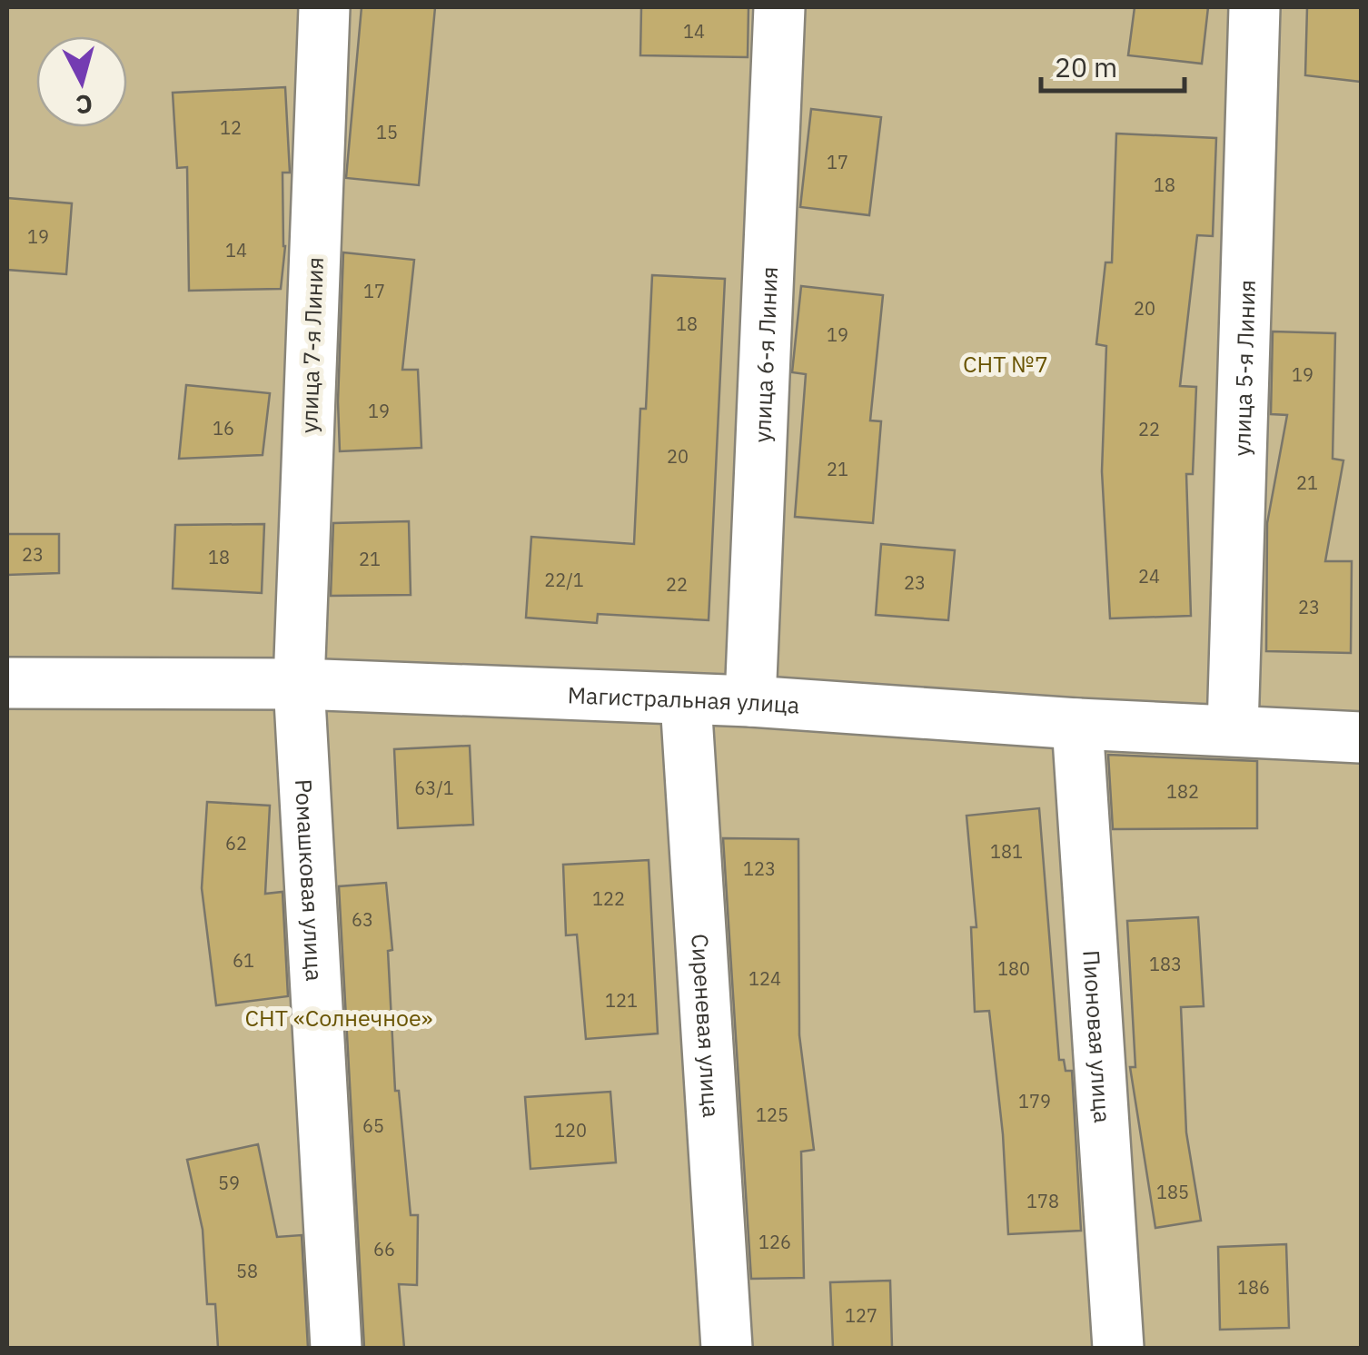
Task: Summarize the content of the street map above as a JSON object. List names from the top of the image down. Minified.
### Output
{"streets":{"street":["улица 7-я Линия","улица 6-я Линия","улица 5-я Линия","Магистральная улица","Ромашковая улица","Сиреневая улица","Пионовая улица"]},"crossings":[["улица 7-я Линия","Магистральная улица"],["улица 7-я Линия","Ромашковая улица"],["улица 6-я Линия","Магистральная улица"],["улица 5-я Линия","Магистральная улица"],["Магистральная улица","Ромашковая улица"],["Магистральная улица","Сиреневая улица"],["Магистральная улица","Пионовая улица"]],"parks":["СНТ №7","СНТ «Солнечное»"],"house_numbers":["14","12","15","17","18","19","14","17","20","18","19","19","19","16","22","20","21","21","23","18","21","24","22/1","23","22","23","63/1","182","62","181","123","122","63","61","183","180","124","121","179","125","65","120","59","185","178","126","66","58","186","127"],"scale_bar":"20 m","north":"bottom"}
